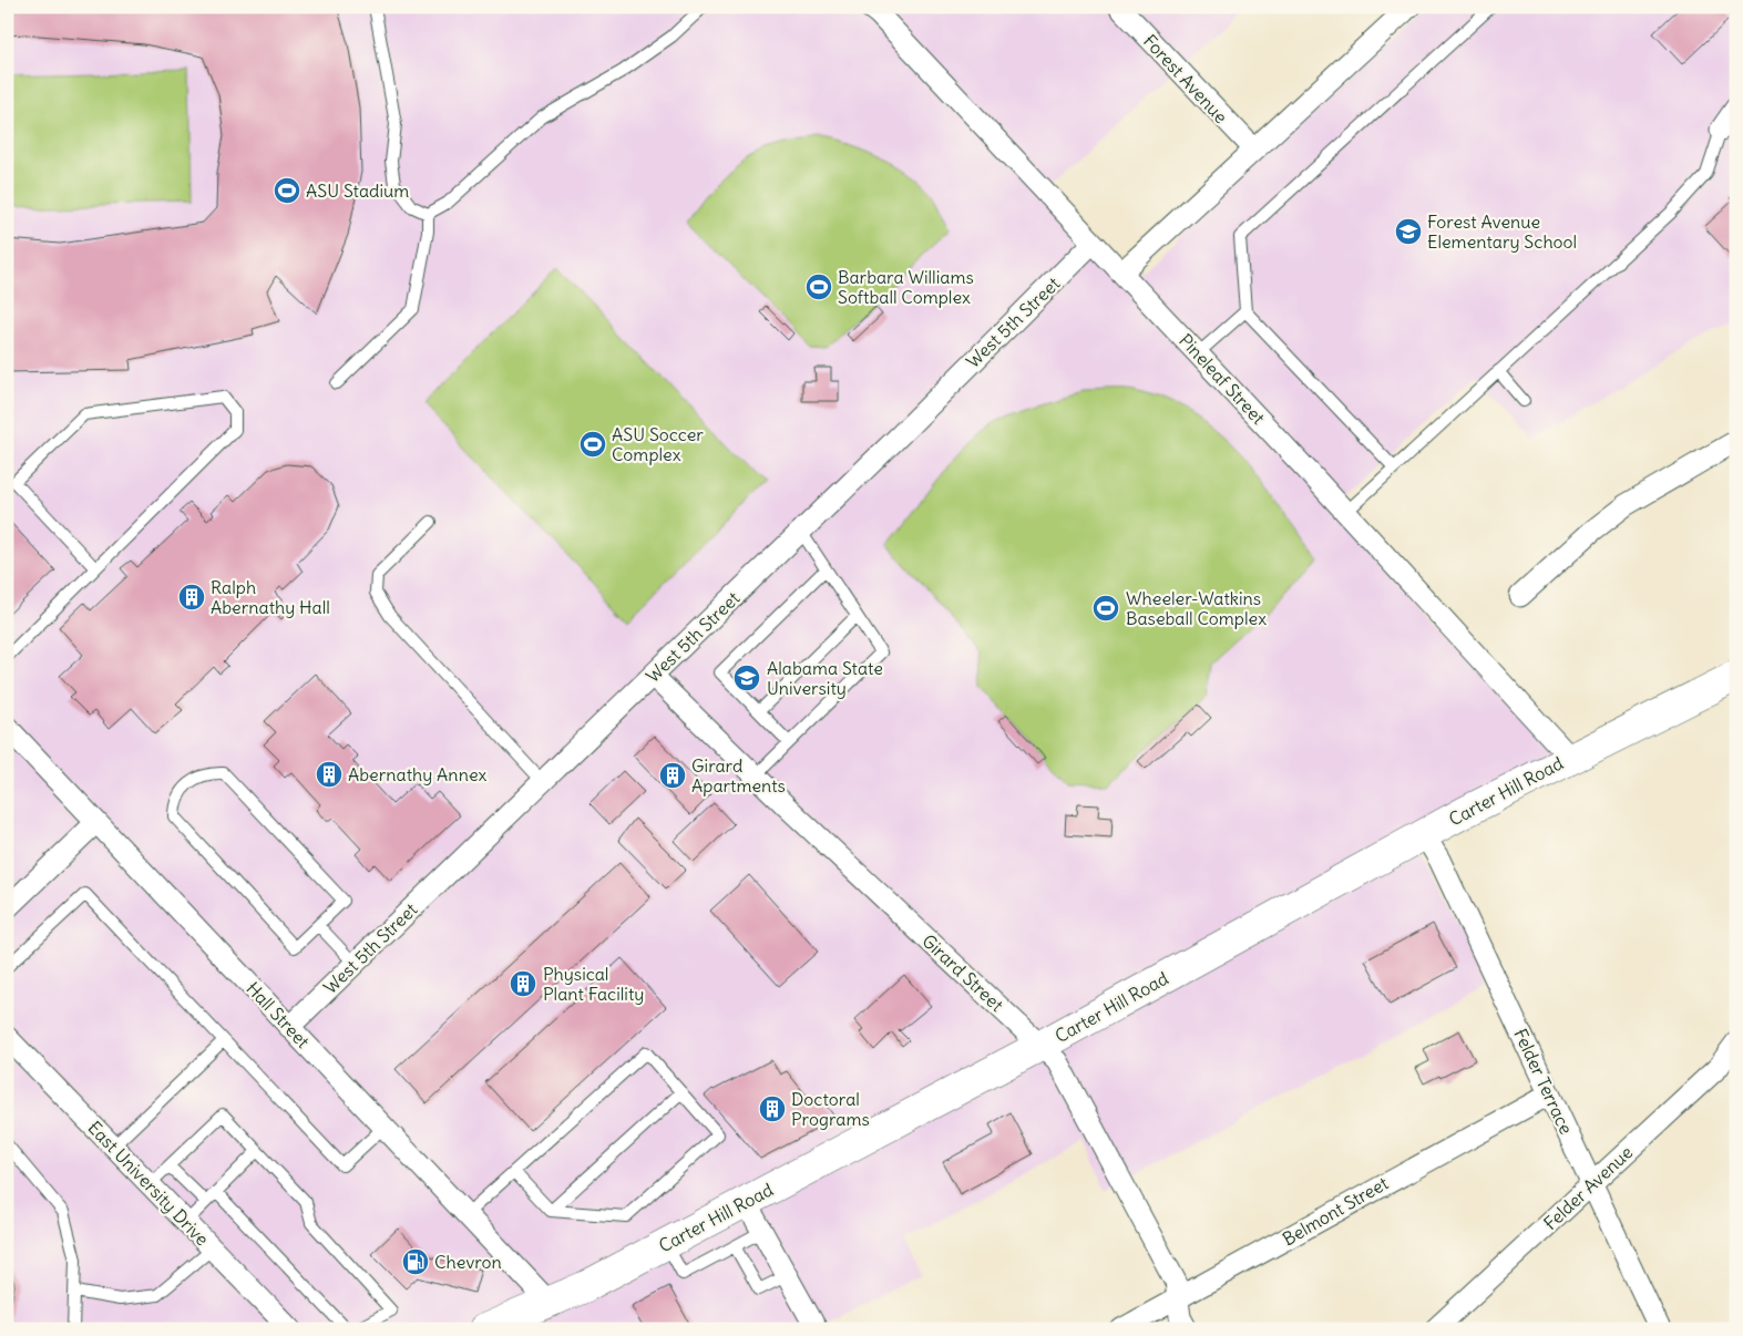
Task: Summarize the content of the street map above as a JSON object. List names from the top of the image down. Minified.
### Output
{"streets":{"main road":["Carter Hill Road"],"street":["Forest Avenue","West 5th Street","Pineleaf Street","Girard Street","Hall Street","Felder Terrace","East University Drive","Felder Avenue","Belmont Street"]},"crossings":[["West 5th Street","Pineleaf Street"],["West 5th Street","Girard Street"],["West 5th Street","Hall Street"],["Pineleaf Street","Carter Hill Road"],["Carter Hill Road","Girard Street"],["Carter Hill Road","Hall Street"],["Carter Hill Road","Felder Terrace"],["Girard Street","Belmont Street"],["Felder Terrace","Felder Avenue"],["Felder Terrace","Belmont Street"]],"places":{"sports":["ASU Stadium","Barbara Williams Softball Complex","ASU Soccer Complex","Wheeler-Watkins Baseball Complex"],"school or university":["Forest Avenue Elementary School","Alabama State University"],"building":["Ralph Abernathy Hall","Abernathy Annex","Girard Apartments","Physical Plant Facility","Doctoral Programs"],"fuel station":["Chevron"]}}
